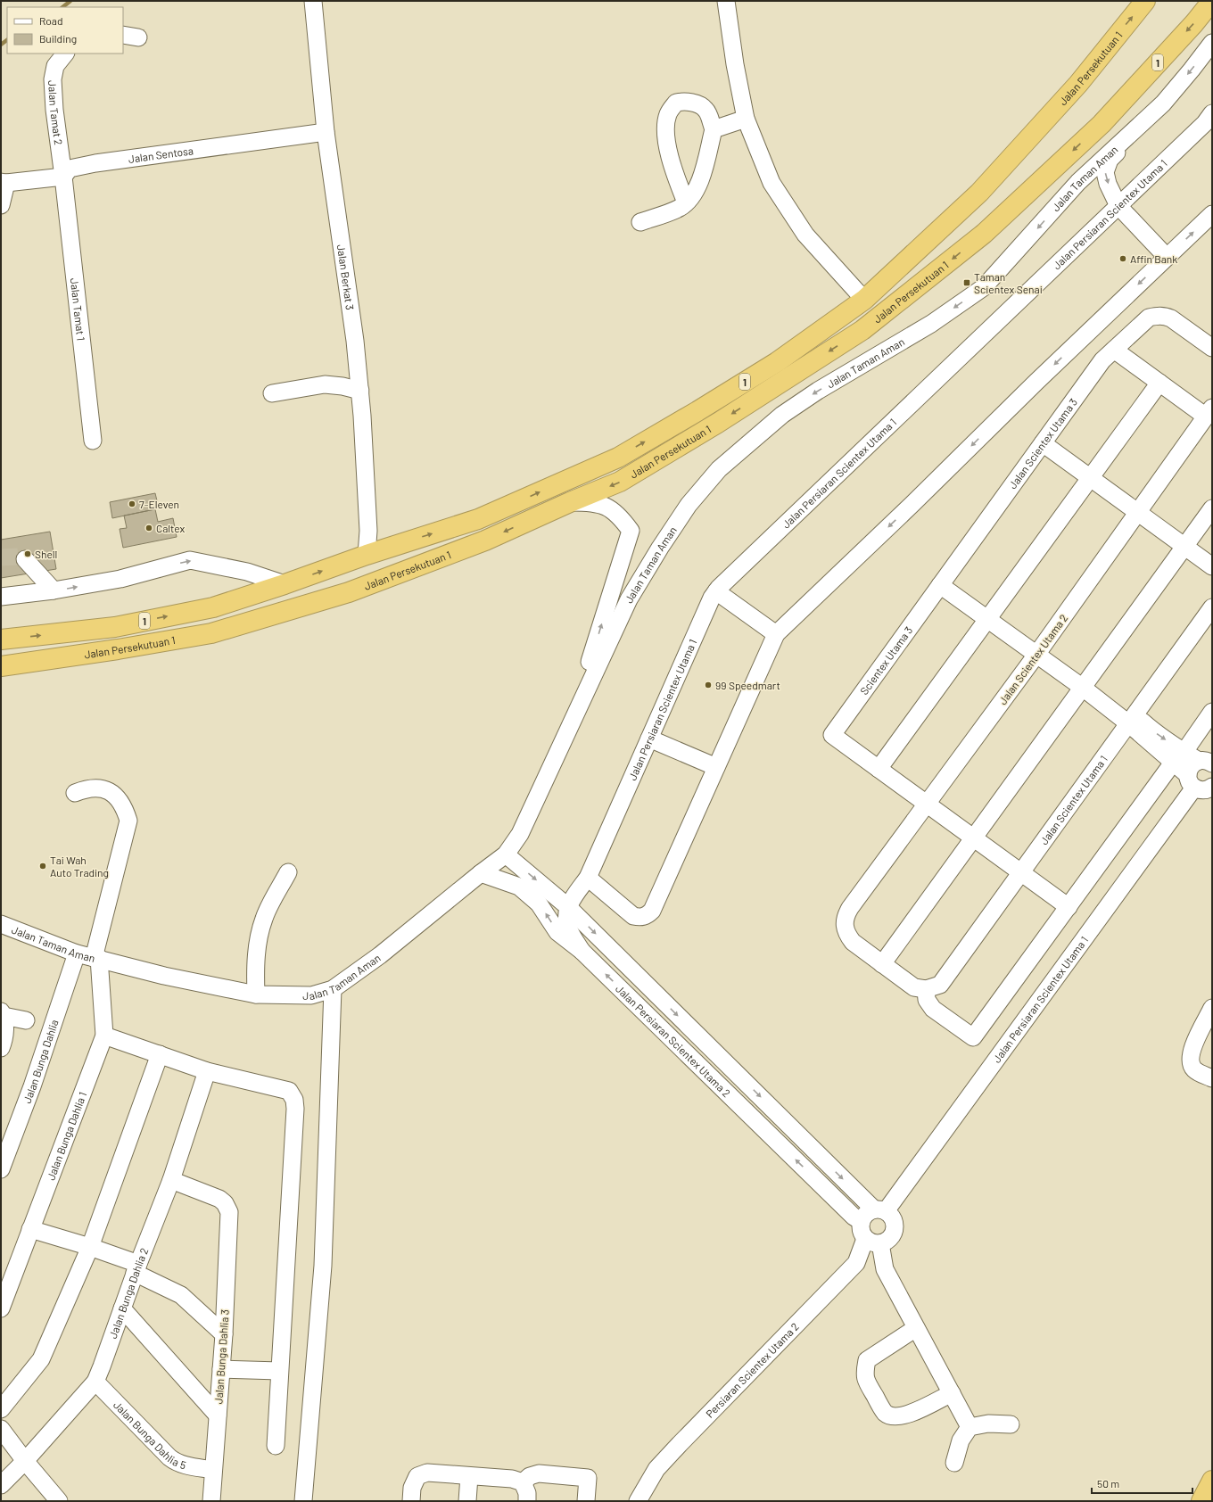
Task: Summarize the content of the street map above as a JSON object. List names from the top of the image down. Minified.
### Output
{"streets":{"highway":["1","Jalan Persekutuan 1"],"street":["Jalan Tamat 2","Jalan Sentosa","Jalan Taman Aman","Jalan Persiaran Scientex Utama 1","Jalan Berkat 3","Jalan Tamat 1","Jalan Scientex Utama 3","Jalan Scientex Utama 2","Scientex Utama 3","Jalan Scientex Utama 1","Jalan Persiaran Scientex Utama 2","Jalan Bunga Dahlia","Jalan Bunga Dahlia 1","Jalan Bunga Dahlia 2","Jalan Bunga Dahlia 3","Persiaran Scientex Utama 2","Jalan Bunga Dahlia 5"]},"crossings":[["Jalan Persekutuan 1","Jalan Taman Aman"],["Jalan Persekutuan 1","Jalan Berkat 3"],["Jalan Tamat 2","Jalan Sentosa"],["Jalan Tamat 2","Jalan Tamat 1"],["Jalan Sentosa","Jalan Berkat 3"],["Jalan Sentosa","Jalan Tamat 1"],["Jalan Taman Aman","Jalan Persiaran Scientex Utama 2"],["Jalan Taman Aman","Jalan Bunga Dahlia"],["Jalan Taman Aman","Jalan Bunga Dahlia 1"],["Jalan Persiaran Scientex Utama 1","Jalan Persiaran Scientex Utama 2"],["Jalan Persiaran Scientex Utama 1","Persiaran Scientex Utama 2"],["Jalan Scientex Utama 3","Scientex Utama 3"],["Jalan Scientex Utama 2","Jalan Scientex Utama 1"],["Jalan Persiaran Scientex Utama 2","Persiaran Scientex Utama 2"],["Jalan Bunga Dahlia 2","Jalan Bunga Dahlia 3"],["Jalan Bunga Dahlia 2","Jalan Bunga Dahlia 5"],["Jalan Bunga Dahlia 3","Jalan Bunga Dahlia 5"]],"places":{"other":["Affin Bank","7-Eleven","Caltex","Shell","99 Speedmart","Tai Wah Auto Trading"],"transit":["Taman Scientex Senai"]},"legend":["Road","Building"],"scale_bar":"50 m"}
